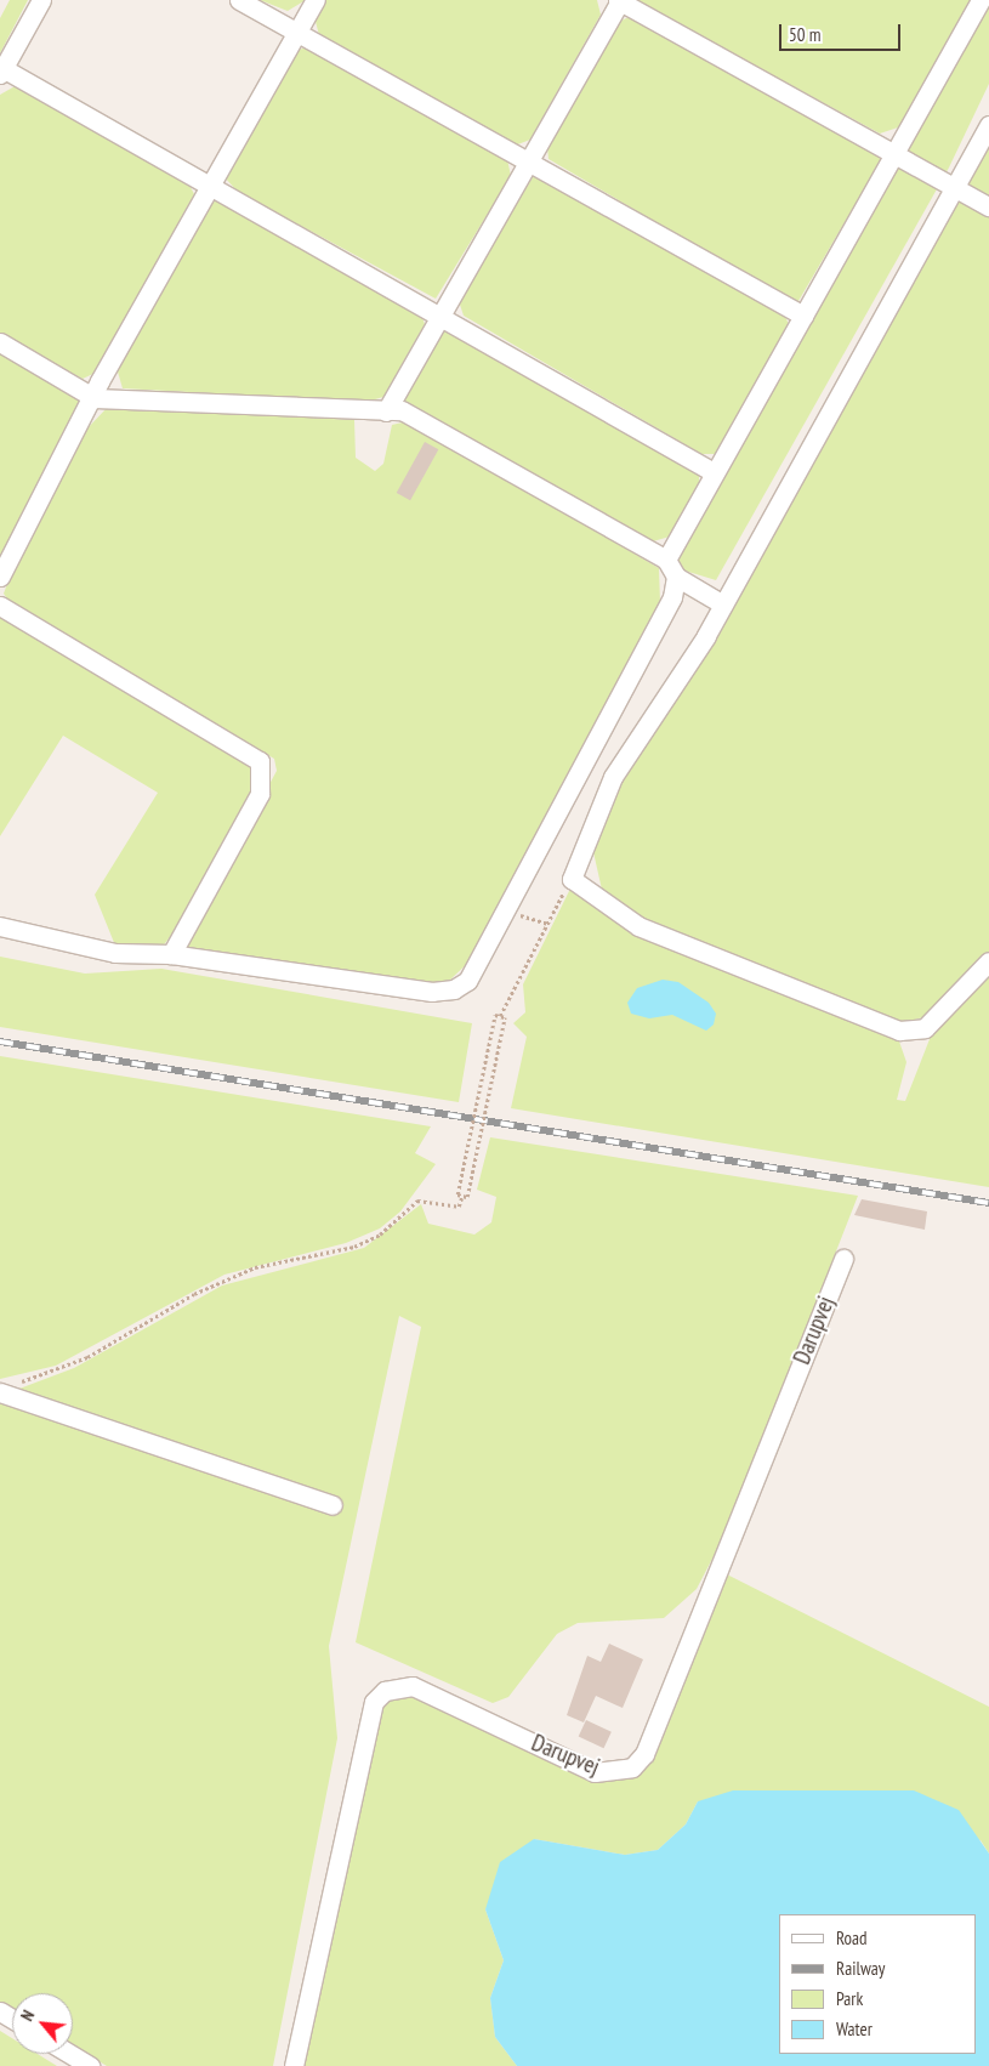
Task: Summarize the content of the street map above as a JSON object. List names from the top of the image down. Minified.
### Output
{"streets":{"street":["Darupvej"]},"legend":["Road","Railway","Park","Water"],"scale_bar":"50 m","north":"top left"}
